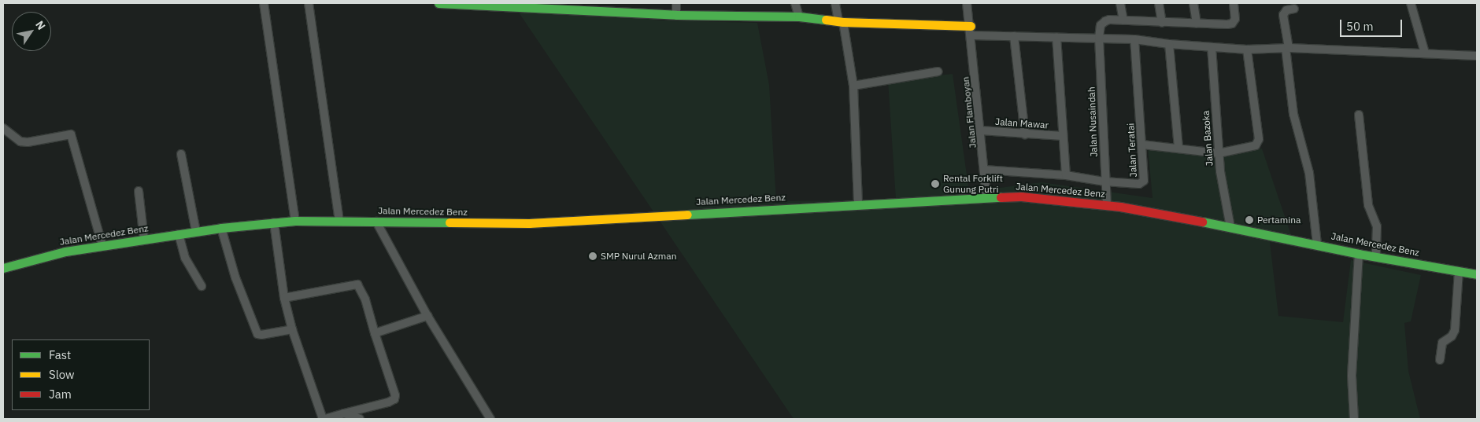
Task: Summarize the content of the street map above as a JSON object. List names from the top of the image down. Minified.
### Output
{"streets":{"main road":["Jalan Mercedez Benz"],"street":["Jalan Flamboyan","Jalan Nusaindah","Jalan Mawar","Jalan Bazoka","Jalan Teratai"]},"crossings":[["Jalan Flamboyan","Jalan Mawar"],["Jalan Flamboyan","Jalan Teratai"],["Jalan Flamboyan","Jalan Mercedez Benz"],["Jalan Nusaindah","Jalan Teratai"],["Jalan Nusaindah","Jalan Mercedez Benz"],["Jalan Bazoka","Jalan Mercedez Benz"]],"places":["Rental Forklift Gunung Putri","Pertamina","SMP Nurul Azman"],"legend":["Fast","Slow","Jam"],"scale_bar":"50 m","north":"top right"}
